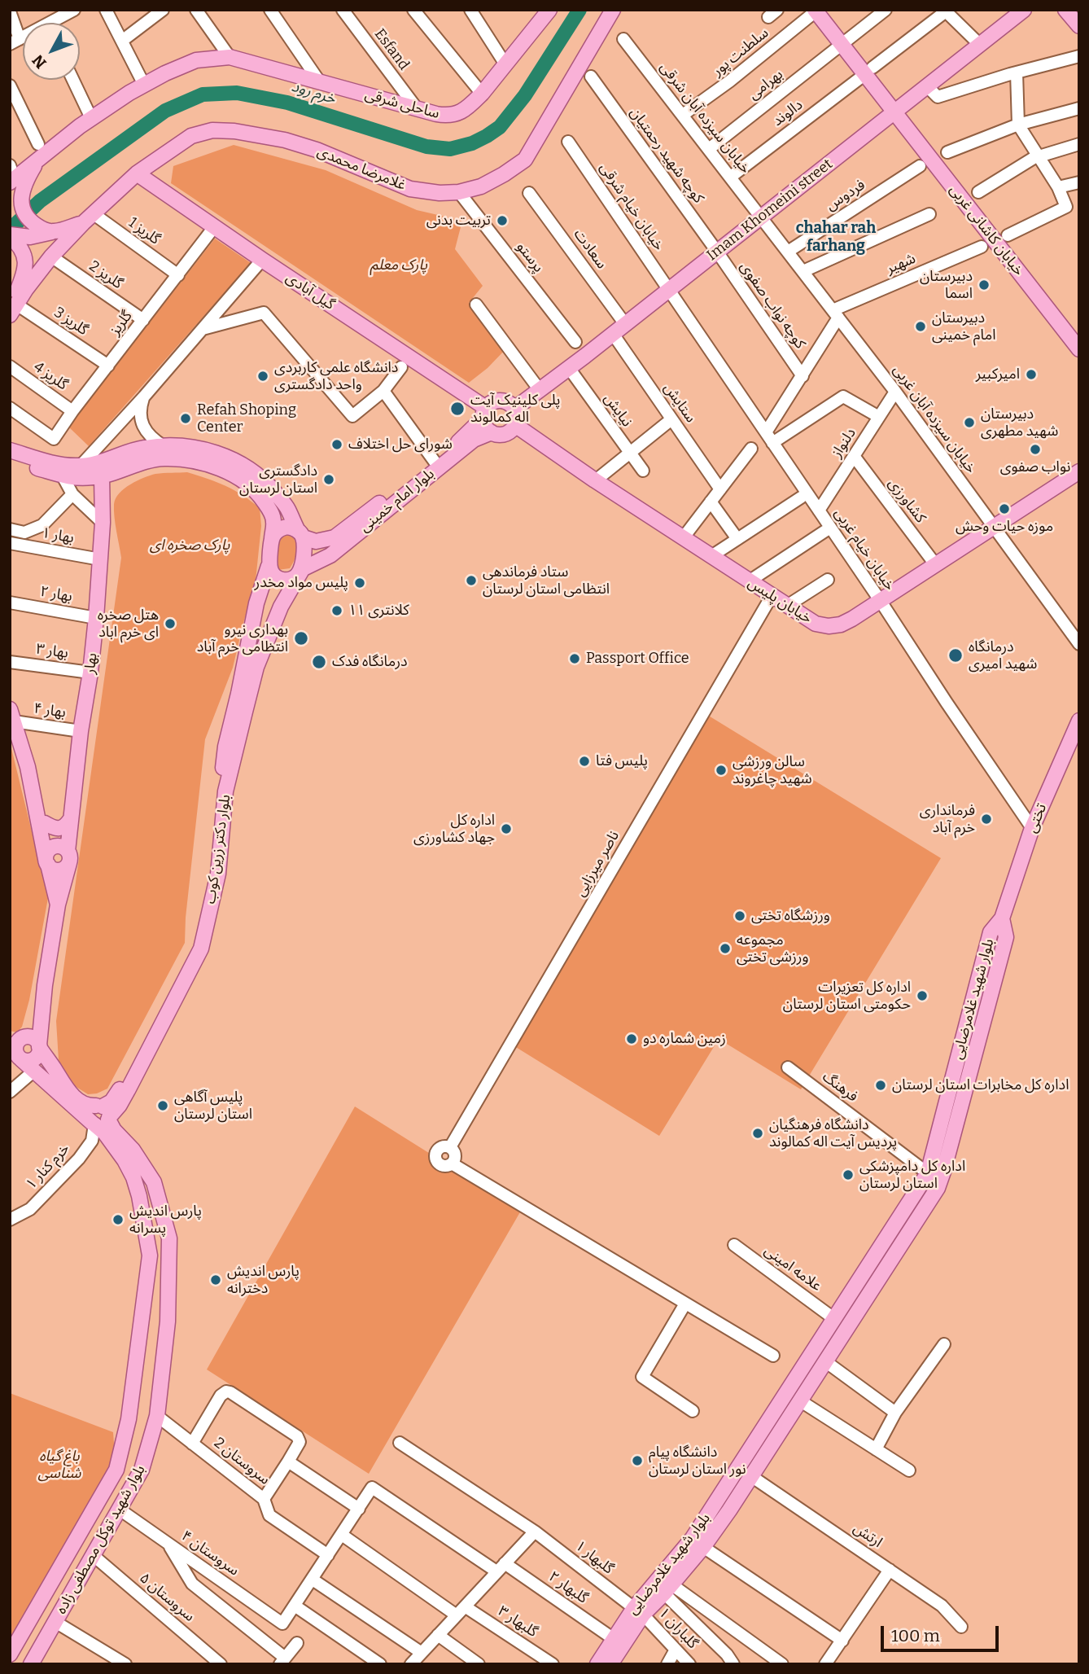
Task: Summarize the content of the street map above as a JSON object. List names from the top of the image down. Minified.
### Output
{"streets":{"main road":["ساحلی شرقی","غلامرضا محمدی","Imam Khomeini street","خیابان کاشانی غربی","گیل آبادی","بلوار امام خمینی","خیابان پلیس","بهار","تختی","بلوار دکتر زرین کوب","بلوار شهید غلامرضایی","بلوار شهید توکل مصطفی زاده"],"street":["Esfand","سلطنت پور","بهرامی","دالوند","خیابان سیزده آبان شرقی","کوچه شهید رحمتیان","فردوس","خیابان خیام شرقی","گلریز 1","سعادت","پرستو","شهیر","گلریز 2","کوچه نواب صفوی","گلریز 3","گلریز","گلریز 4","ستایش","نیایش","خیابان سیزده آبان غربی","دلنواز","کشاورزی","بهار ۱","خیابان خیام غربی","بهار ۲","بهار ۳","بهار ۴","ناصر میرزایی","فرهنگ","خرم کنار ۱","علامه امینی","سروستان 2","ارتش","سروستان ۴","گلبهار ۱","گلبهار ۲","سروستان ۵","۳ گلبهار","گلباران ۱"]},"crossings":[["Esfand","ساحلی شرقی"],["سلطنت پور","خیابان سیزده آبان شرقی"],["سلطنت پور","خیابان کاشانی غربی"],["بهرامی","خیابان سیزده آبان شرقی"],["بهرامی","خیابان کاشانی غربی"],["دالوند","خیابان سیزده آبان شرقی"],["دالوند","خیابان کاشانی غربی"],["خیابان سیزده آبان شرقی","Imam Khomeini street"],["خیابان سیزده آبان شرقی","خیابان سیزده آبان غربی"],["کوچه شهید رحمتیان","Imam Khomeini street"],["کوچه شهید رحمتیان","کوچه نواب صفوی"],["غلامرضا محمدی","گلریز 1"],["غلامرضا محمدی","پرستو"],["غلامرضا محمدی","گلریز 2"],["غلامرضا محمدی","گیل آبادی"],["غلامرضا محمدی","گلریز 3"],["فردوس","خیابان سیزده آبان غربی"],["خیابان خیام شرقی","Imam Khomeini street"],["خیابان خیام شرقی","خیابان خیام غربی"],["Imam Khomeini street","خیابان کاشانی غربی"],["Imam Khomeini street","سعادت"],["Imam Khomeini street","گیل آبادی"],["Imam Khomeini street","کوچه نواب صفوی"],["Imam Khomeini street","ستایش"],["Imam Khomeini street","نیایش"],["Imam Khomeini street","خیابان سیزده آبان غربی"],["Imam Khomeini street","بلوار امام خمینی"],["Imam Khomeini street","خیابان خیام غربی"],["Imam Khomeini street","خیابان پلیس"],["گلریز 1","گلریز"],["شهیر","خیابان سیزده آبان غربی"],["گلریز 2","گلریز"],["گیل آبادی","گلریز"],["گیل آبادی","بلوار امام خمینی"],["گیل آبادی","خیابان پلیس"],["گلریز 3","گلریز"],["گلریز","گلریز 4"],["خیابان سیزده آبان غربی","دلنواز"],["خیابان سیزده آبان غربی","خیابان پلیس"],["دلنواز","کشاورزی"],["دلنواز","خیابان خیام غربی"],["بلوار امام خمینی","خیابان پلیس"],["بلوار امام خمینی","بلوار دکتر زرین کوب"],["کشاورزی","خیابان پلیس"],["بهار ۱","بهار"],["خیابان خیام غربی","خیابان پلیس"],["خیابان خیام غربی","تختی"],["بهار ۲","بهار"],["خیابان پلیس","ناصر میرزایی"],["بهار ۳","بهار"],["بهار","بهار ۴"],["تختی","بلوار شهید غلامرضایی"],["بلوار دکتر زرین کوب","خرم کنار ۱"],["بلوار دکتر زرین کوب","بلوار شهید توکل مصطفی زاده"],["بلوار شهید غلامرضایی","فرهنگ"],["بلوار شهید غلامرضایی","علامه امینی"],["بلوار شهید غلامرضایی","ارتش"],["بلوار شهید غلامرضایی","گلبهار ۱"],["بلوار شهید غلامرضایی","گلبهار ۲"],["بلوار شهید غلامرضایی","گلباران ۱"],["خرم کنار ۱","بلوار شهید توکل مصطفی زاده"],["سروستان 2","بلوار شهید توکل مصطفی زاده"],["بلوار شهید توکل مصطفی زاده","سروستان ۴"],["بلوار شهید توکل مصطفی زاده","سروستان ۵"],["گلبهار ۱","گلباران ۱"]],"districts":["chahar rah farhang"],"water":["خرم رود"],"parks":["پارک معلم","پارک صخره ای","باغ گیاه شناسی"],"places":["تربیت بدنی","دبیرستان اسما","دبیرستان امام خمینی","امیرکبیر","دانشگاه علمی کاربردی واحد دادگستری","پلی کلینیک آیت اله کمالوند","Refah Shoping Center","دبیرستان شهید مطهری","شورای حل اختلاف","نواب صفوی","دادگستری استان لرستان","موزه حیات وحش","ستاد فرماندهی انتظامی استان لرستان","پلیس مواد مخدر","کلانتری ۱۱","هتل صخره ای خرم اباد","بهداری نیرو انتظامی خرم آباد","درمانگاه شهید امیری","Passport Office","درمانگاه فدک","پلیس فتا","سالن ورزشی شهید چاغروند","فرمانداری خرم آباد","اداره کل جهاد کشاورزی","ورزشگاه تختی","مجموعه ورزشی تختی","اداره کل تعزیرات حکومتی استان لرستان","زمین شماره دو","اداره کل مخابرات استان لرستان","پلیس آگاهی استان لرستان","دانشگاه فرهنگیان پردیس آیت اله کمالوند","اداره کل دامپزشکی استان لرستان","پارس اندیش پسرانه","پارس اندیش دخترانه","دانشگاه پیام نور استان لرستان"],"scale_bar":"100 m","north":"bottom left"}
